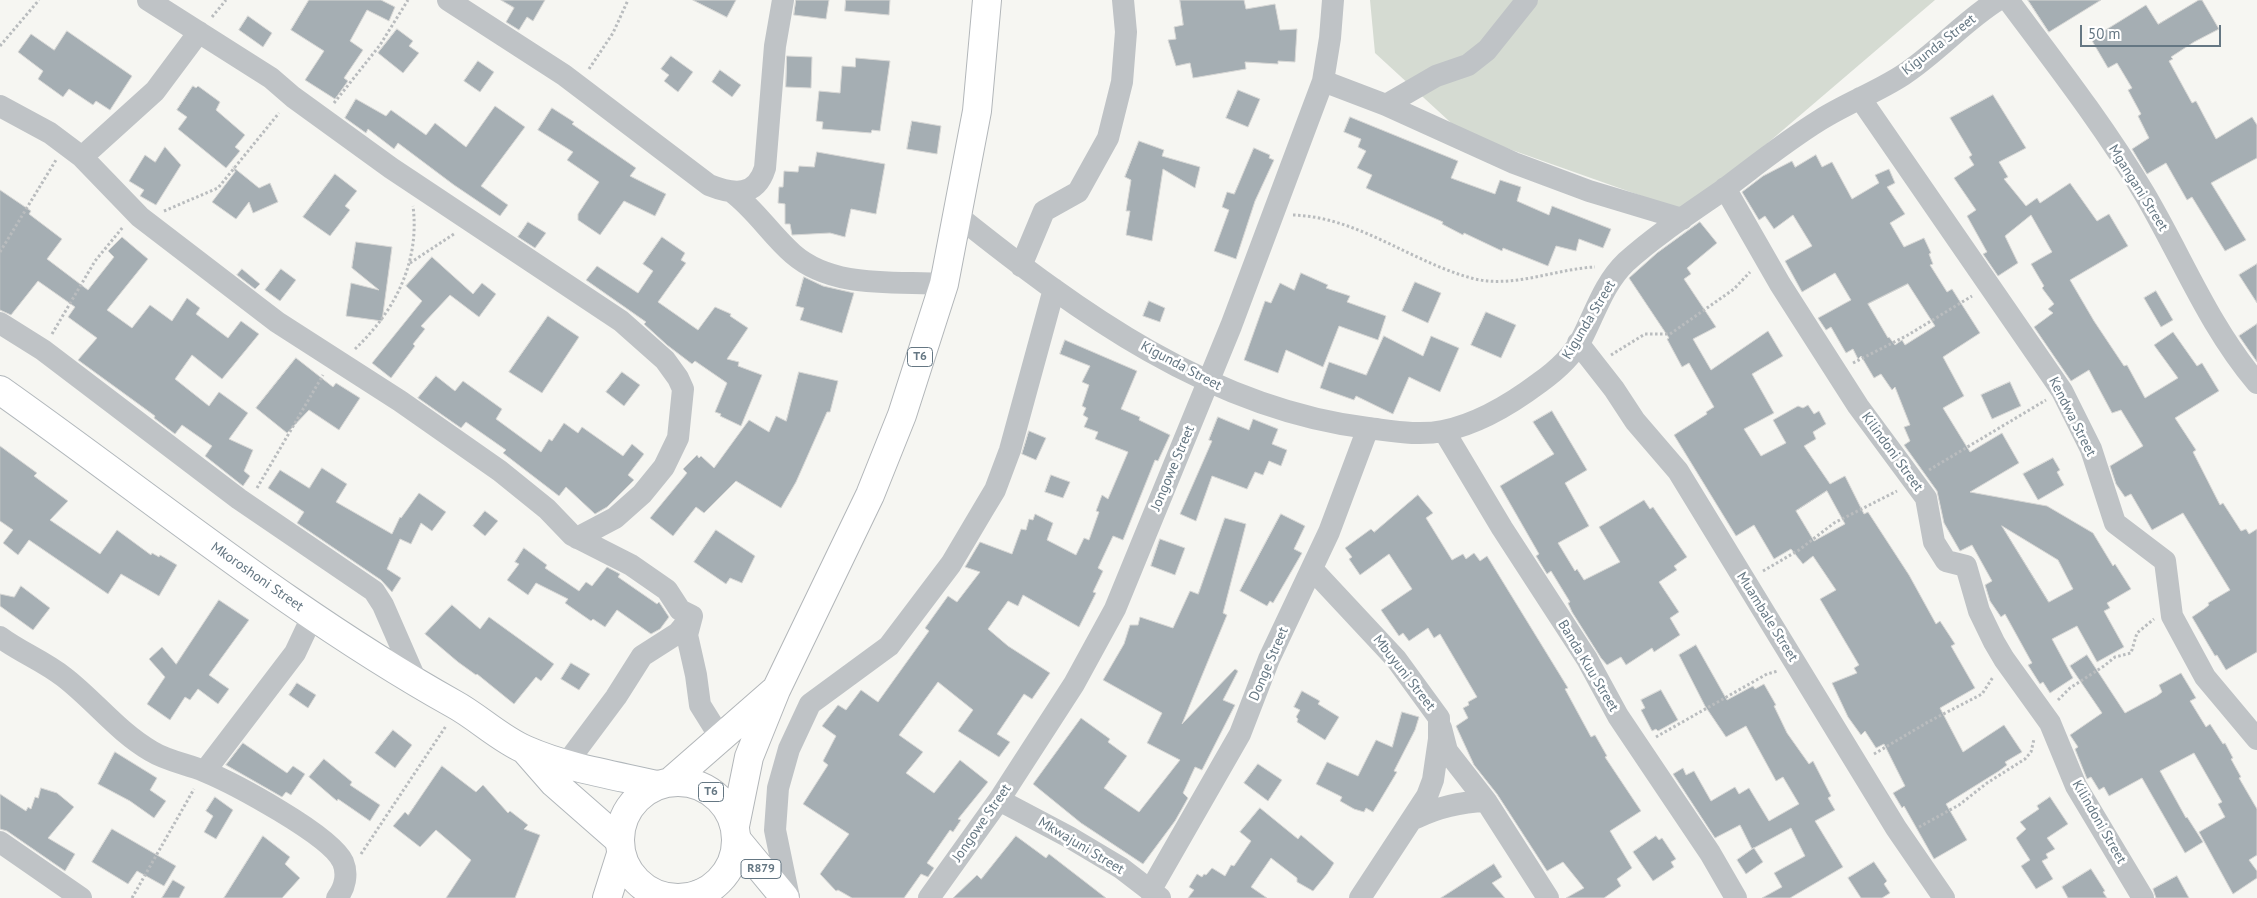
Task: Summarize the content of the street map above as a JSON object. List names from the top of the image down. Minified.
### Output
{"streets":{"main road":["T6","Mkoroshoni Street","R879"],"street":["Kigunda Street","Mgangani Street","Kendwa Street","Kilindoni Street","Jongowe Street","Muambale Street","Donge Street","Banda Kuu Street","Mbuyuni Street","Mkwajuni Street"]},"crossings":[["Kigunda Street","Mgangani Street"],["Kigunda Street","T6"],["Kigunda Street","Kendwa Street"],["Kigunda Street","Kilindoni Street"],["Kigunda Street","Jongowe Street"],["Kigunda Street","Muambale Street"],["Kigunda Street","Donge Street"],["Kigunda Street","Banda Kuu Street"],["T6","Mkoroshoni Street"],["T6","R879"],["Jongowe Street","Mkwajuni Street"],["Mkoroshoni Street","R879"],["Donge Street","Mbuyuni Street"],["Donge Street","Mkwajuni Street"]],"scale_bar":"50 m"}
